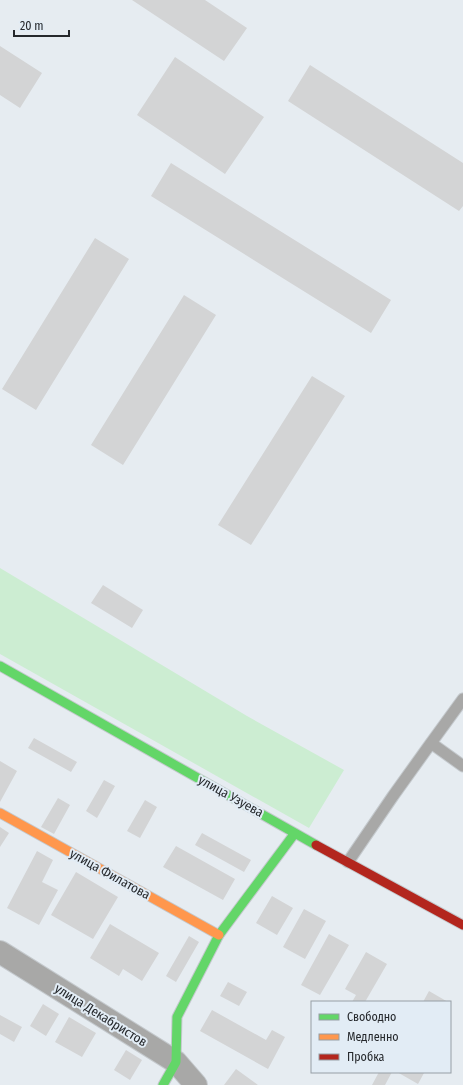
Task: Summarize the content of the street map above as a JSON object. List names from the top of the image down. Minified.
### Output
{"streets":{"street":["улица Узуева","улица Филатова","улица Декабристов"]},"legend":["Свободно","Медленно","Пробка"],"scale_bar":"20 m"}
